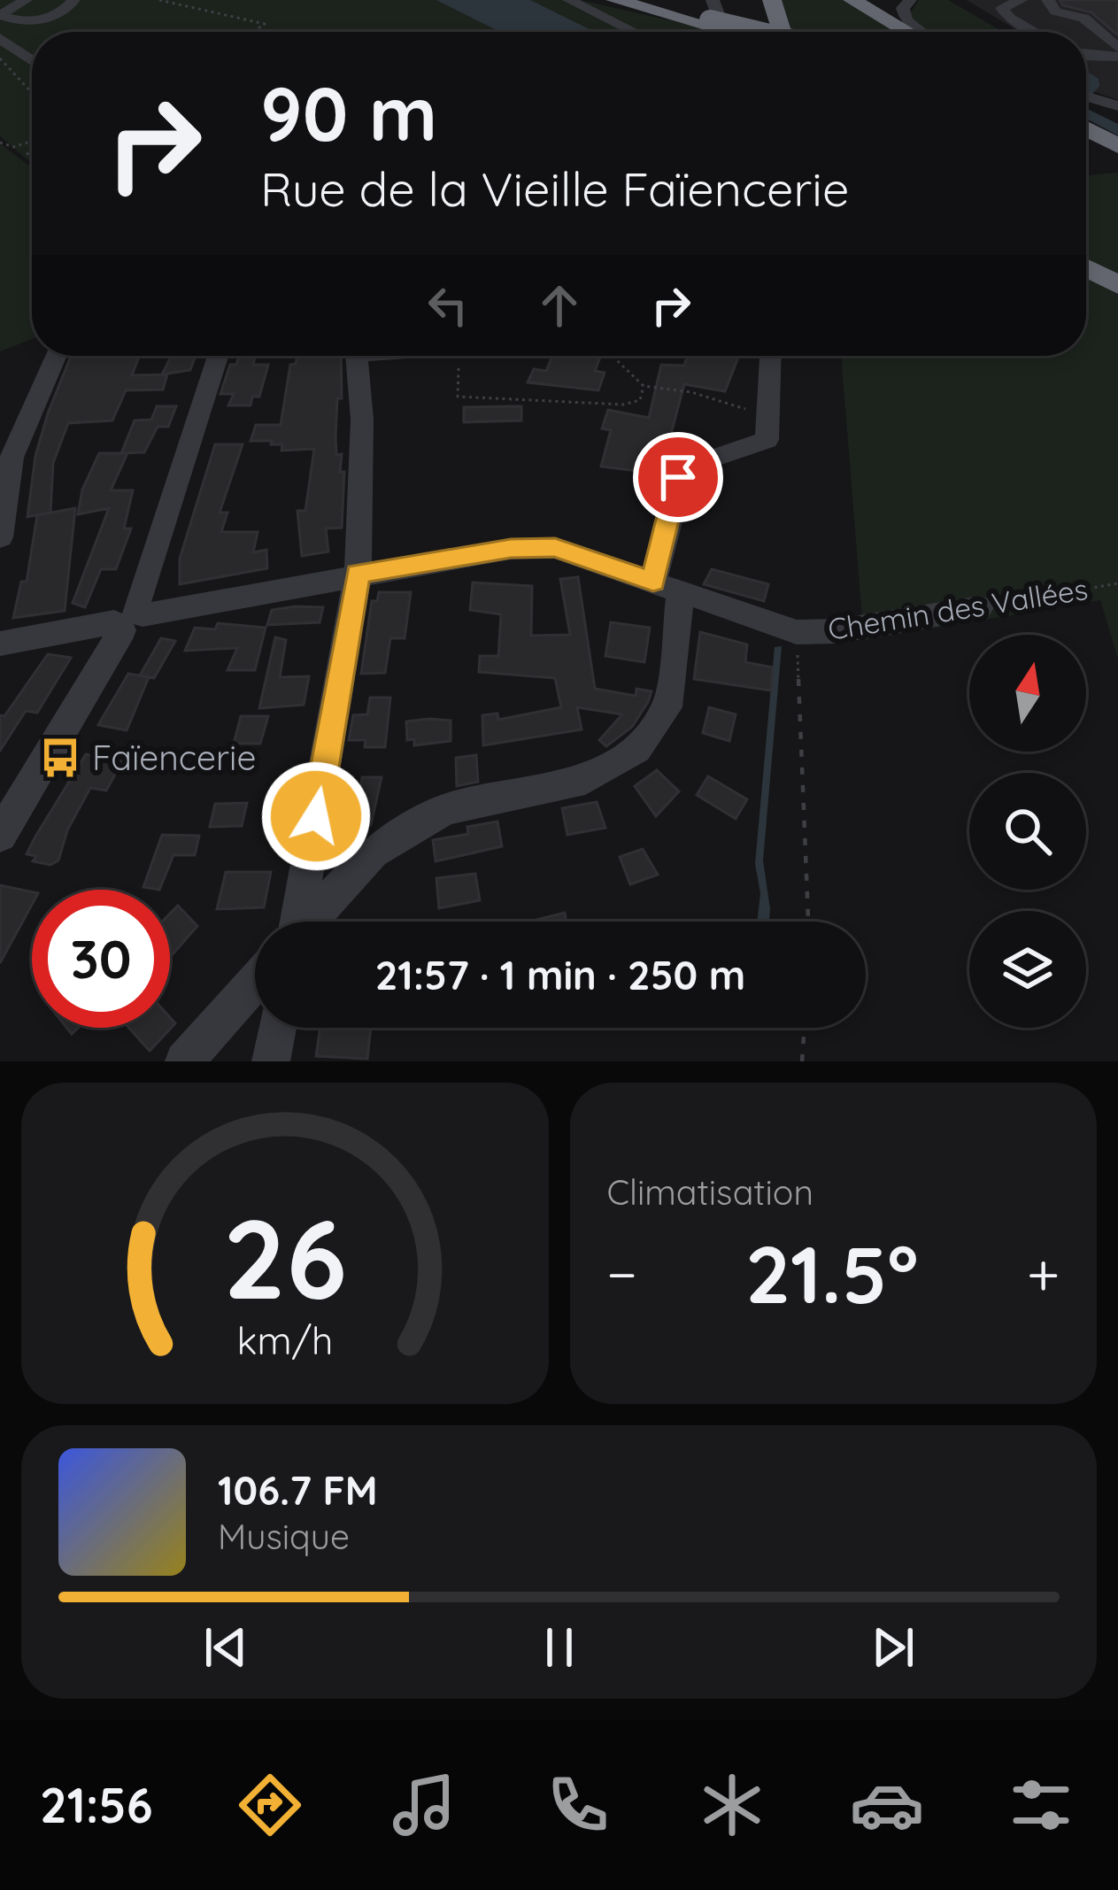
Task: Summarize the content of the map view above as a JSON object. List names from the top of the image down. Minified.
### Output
{"streets":{"street":["Chemin des Vallées"]},"places":{"bus stop":["Faïencerie"]},"north":"top","page":{"turn":["90 m","Rue de la Vieille Faïencerie"],"limit":"30","trip":"21:57 · 1 min · 250 m","tile":"Climatisation","heat":["−","21.5°","+"],"song":["106.7 FM","Musique"],"tabs":"21:56","gauge":["26","km/h"]}}
